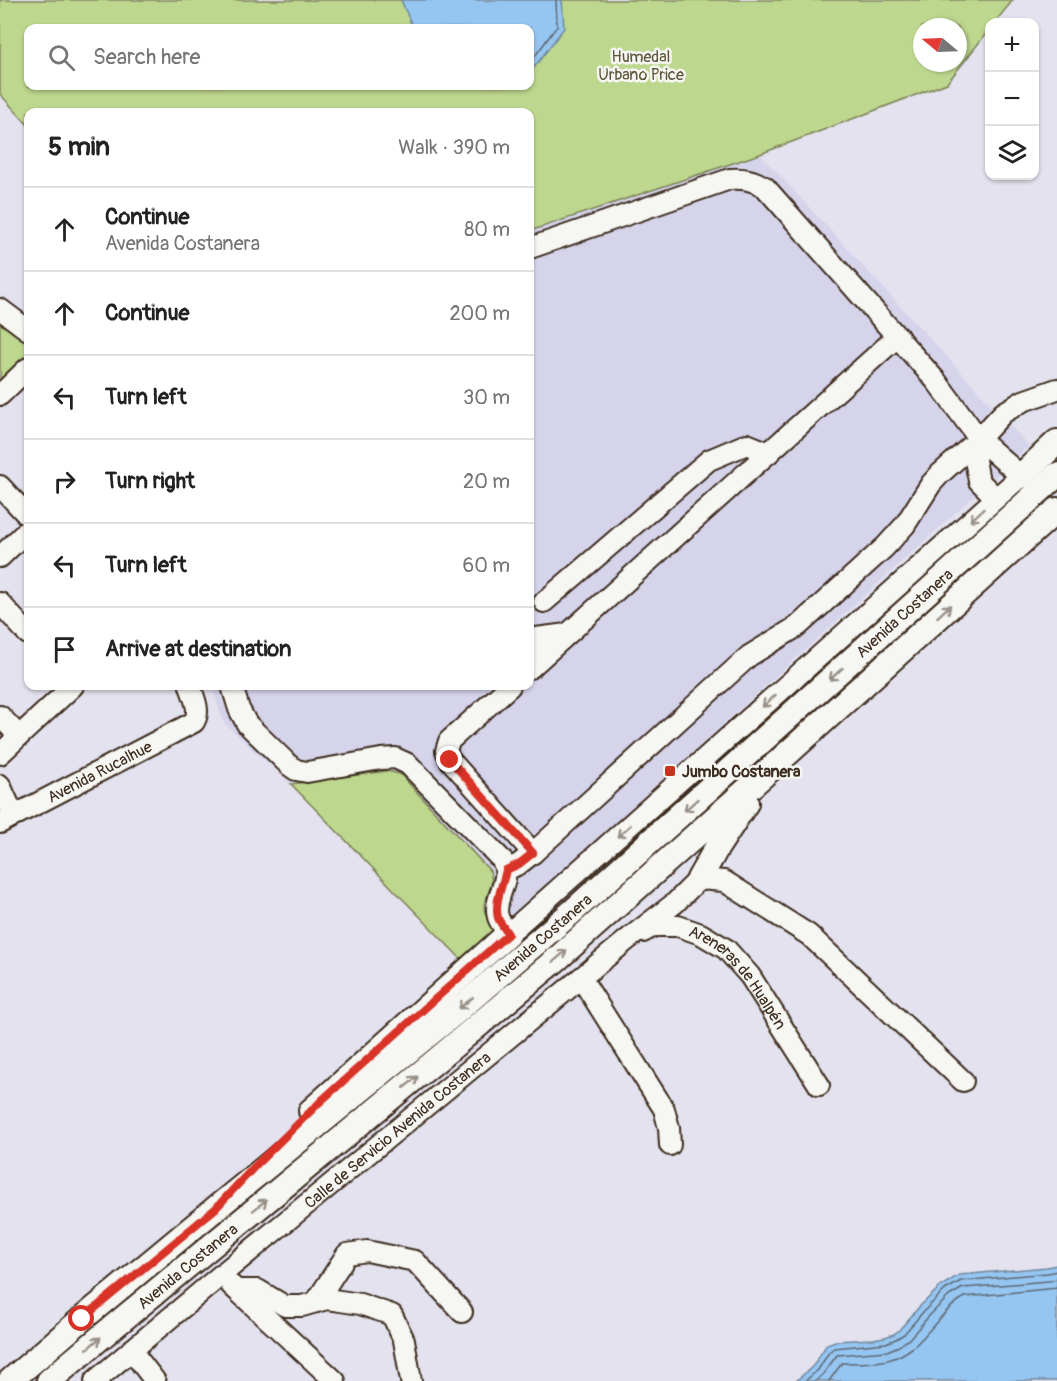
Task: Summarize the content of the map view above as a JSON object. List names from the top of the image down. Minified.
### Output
{"streets":{"main road":["Avenida Costanera"],"street":["Avenida Rucalhue","Areneras de Hualpén","Calle de Servicio Avenida Costanera"]},"crossings":[["Areneras de Hualpén","Calle de Servicio Avenida Costanera"]],"parks":["Humedal Urbano Price"],"places":{"transit":["Jumbo Costanera"]},"north":"left","page":{"map_buttons":["+","−"],"search":"Search here","heading":["5 min","Walk · 390 m"],"list":[["Continue","Avenida Costanera","80 m"],["Continue","200 m"],["Turn left","30 m"],["Turn right","20 m"],["Turn left","60 m"],"Arrive at destination"]}}
